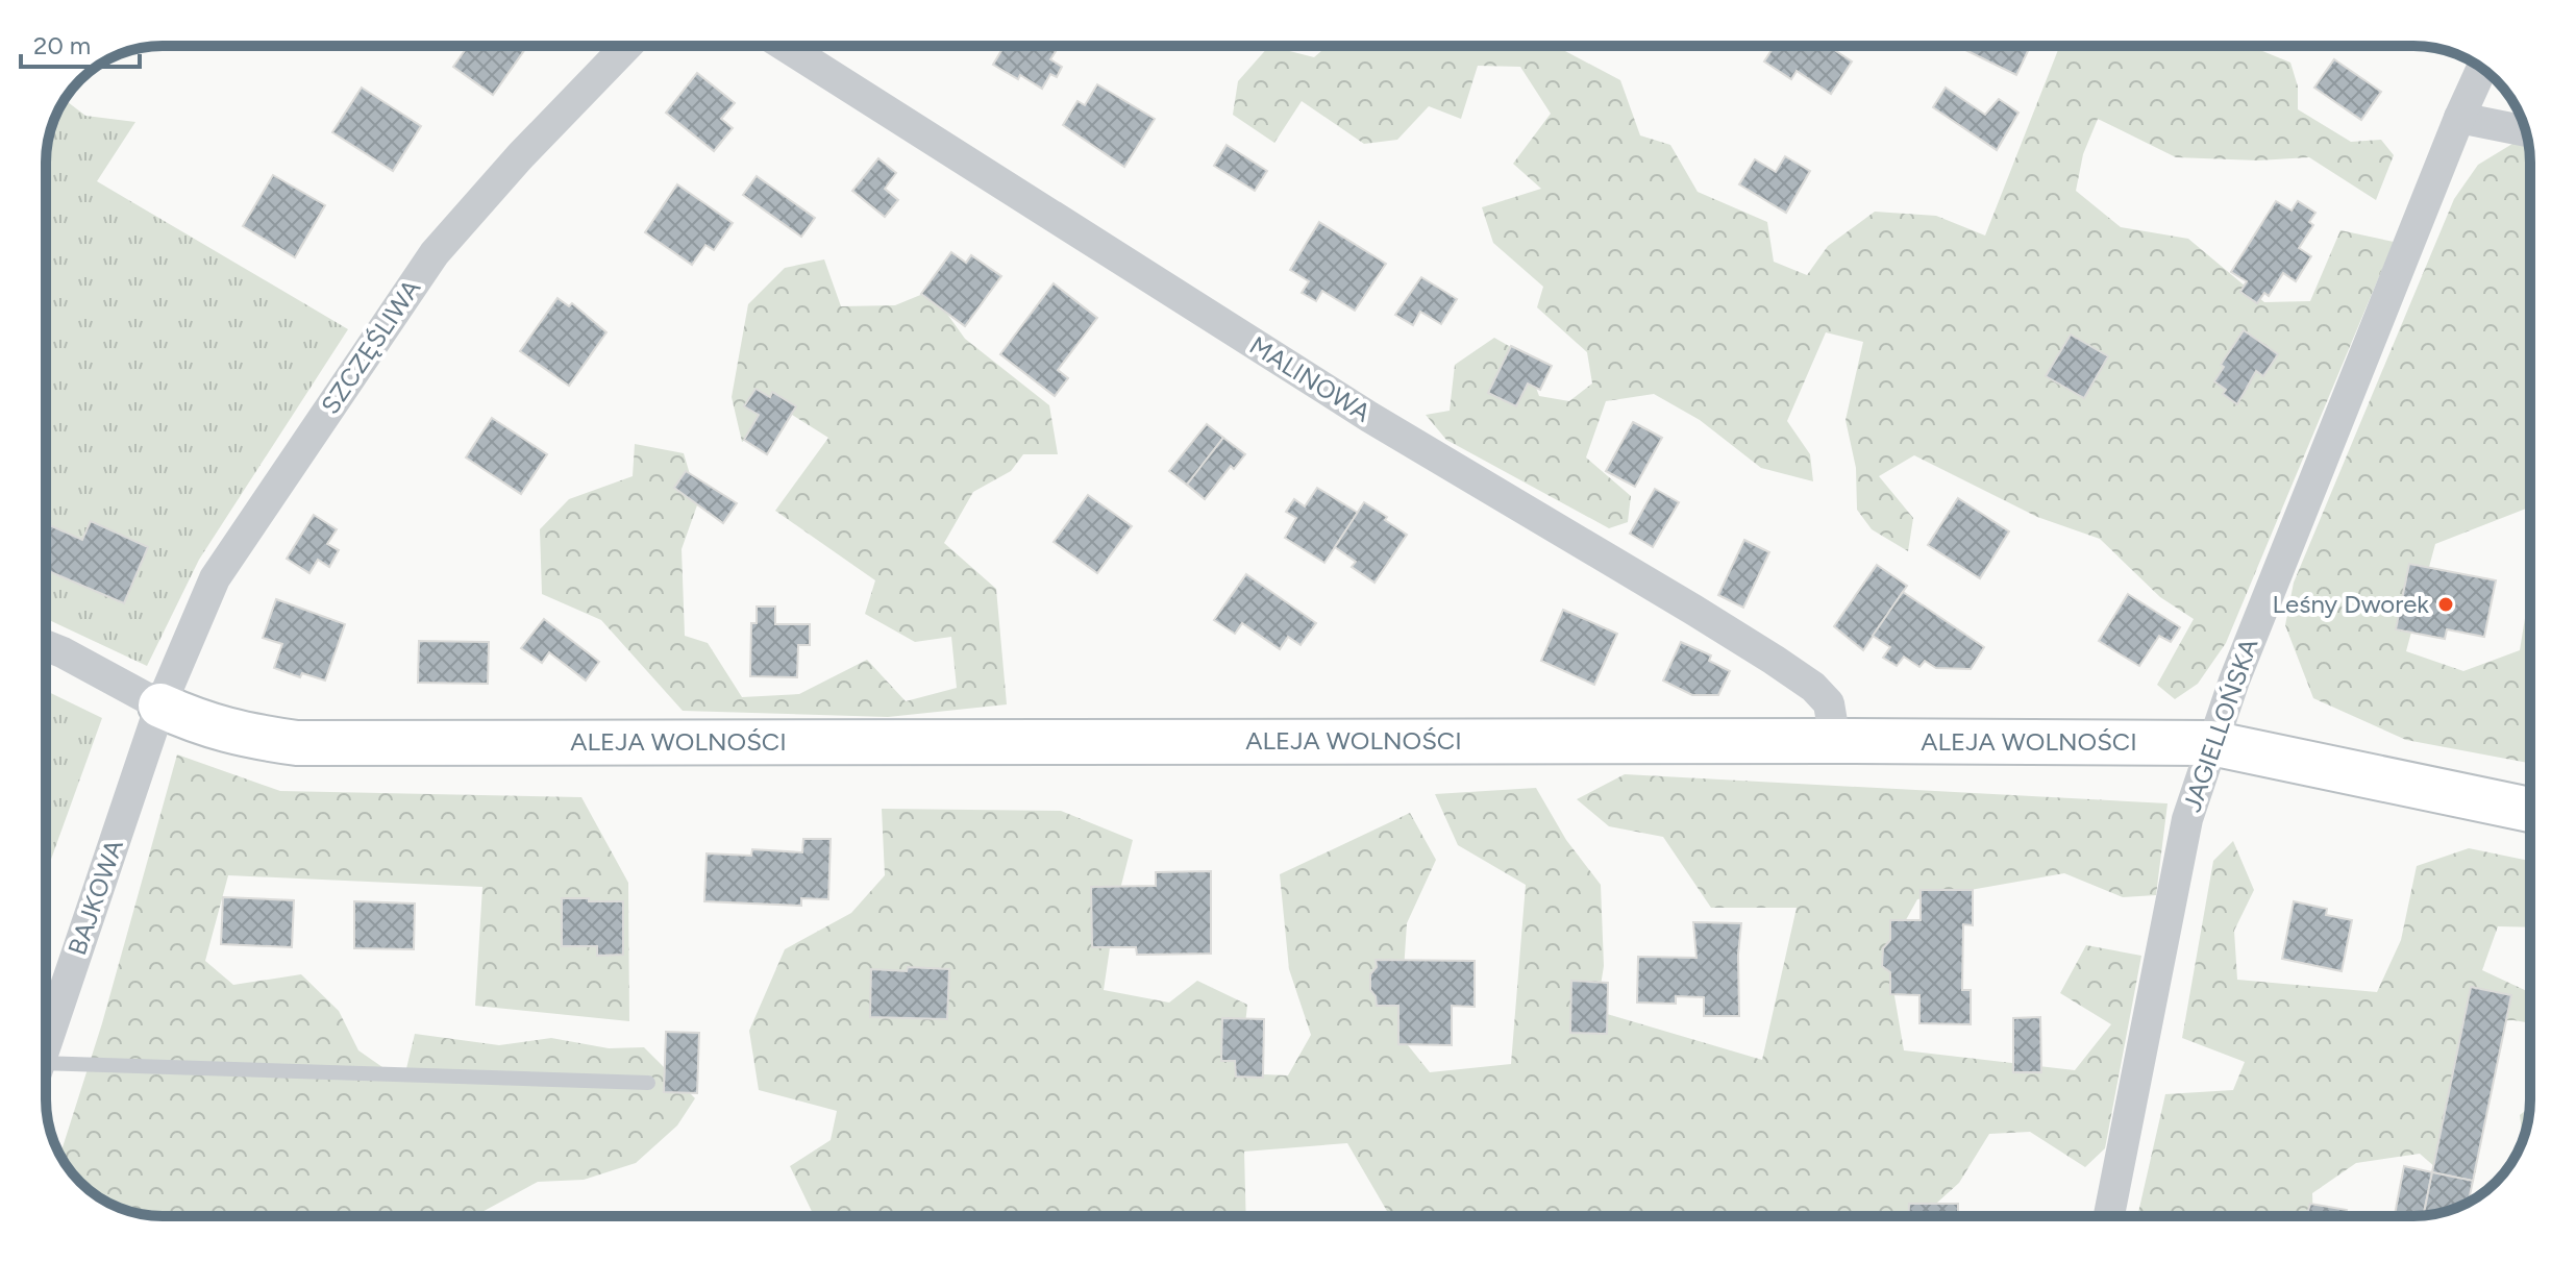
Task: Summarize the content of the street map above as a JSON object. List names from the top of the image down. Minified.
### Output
{"streets":{"street":["SZCZĘŚLIWA","MALINOWA","JAGIELLOŃSKA","ALEJA WOLNOŚCI","BAJKOWA"]},"crossings":[["SZCZĘŚLIWA","ALEJA WOLNOŚCI"],["SZCZĘŚLIWA","BAJKOWA"],["MALINOWA","ALEJA WOLNOŚCI"],["JAGIELLOŃSKA","ALEJA WOLNOŚCI"],["ALEJA WOLNOŚCI","BAJKOWA"]],"places":["Leśny Dworek"],"scale_bar":"20 m"}
